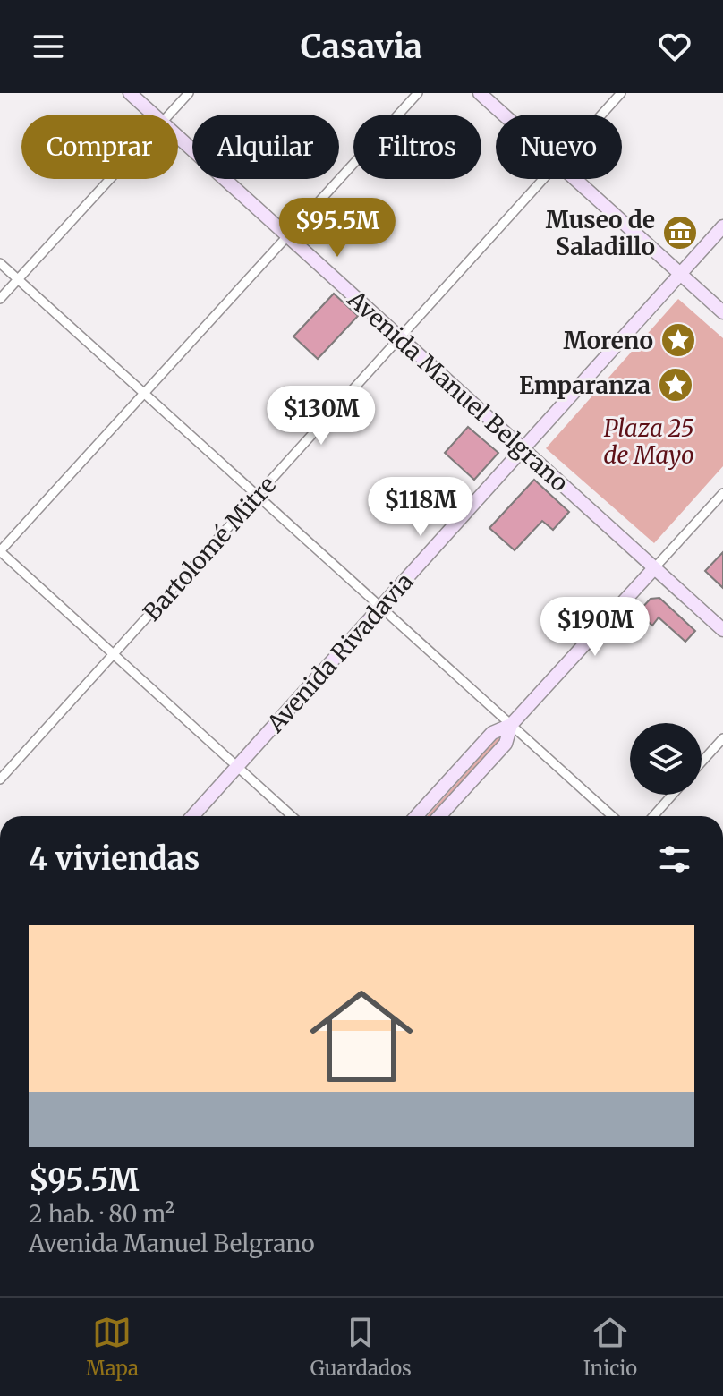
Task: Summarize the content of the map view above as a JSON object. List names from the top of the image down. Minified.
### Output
{"streets":{"main road":["Avenida Manuel Belgrano","Avenida Rivadavia"],"street":["Bartolomé Mitre"]},"crossings":[["Avenida Manuel Belgrano","Bartolomé Mitre"],["Avenida Manuel Belgrano","Avenida Rivadavia"]],"parks":["Plaza 25 de Mayo"],"places":{"museum":["Museo de Saladillo"],"place":["Moreno","Emparanza"]},"page":{"header":"Casavia","chip":["Comprar","Alquilar","Filtros","Nuevo"],"price":["$95.5M","$130M","$118M","$190M"],"heading":"4 viviendas","list":[{"name":"$95.5M","note":"2 hab. · 80 m² · Avenida Manuel Belgrano"}],"tabs":["Mapa","Guardados","Inicio"]}}
